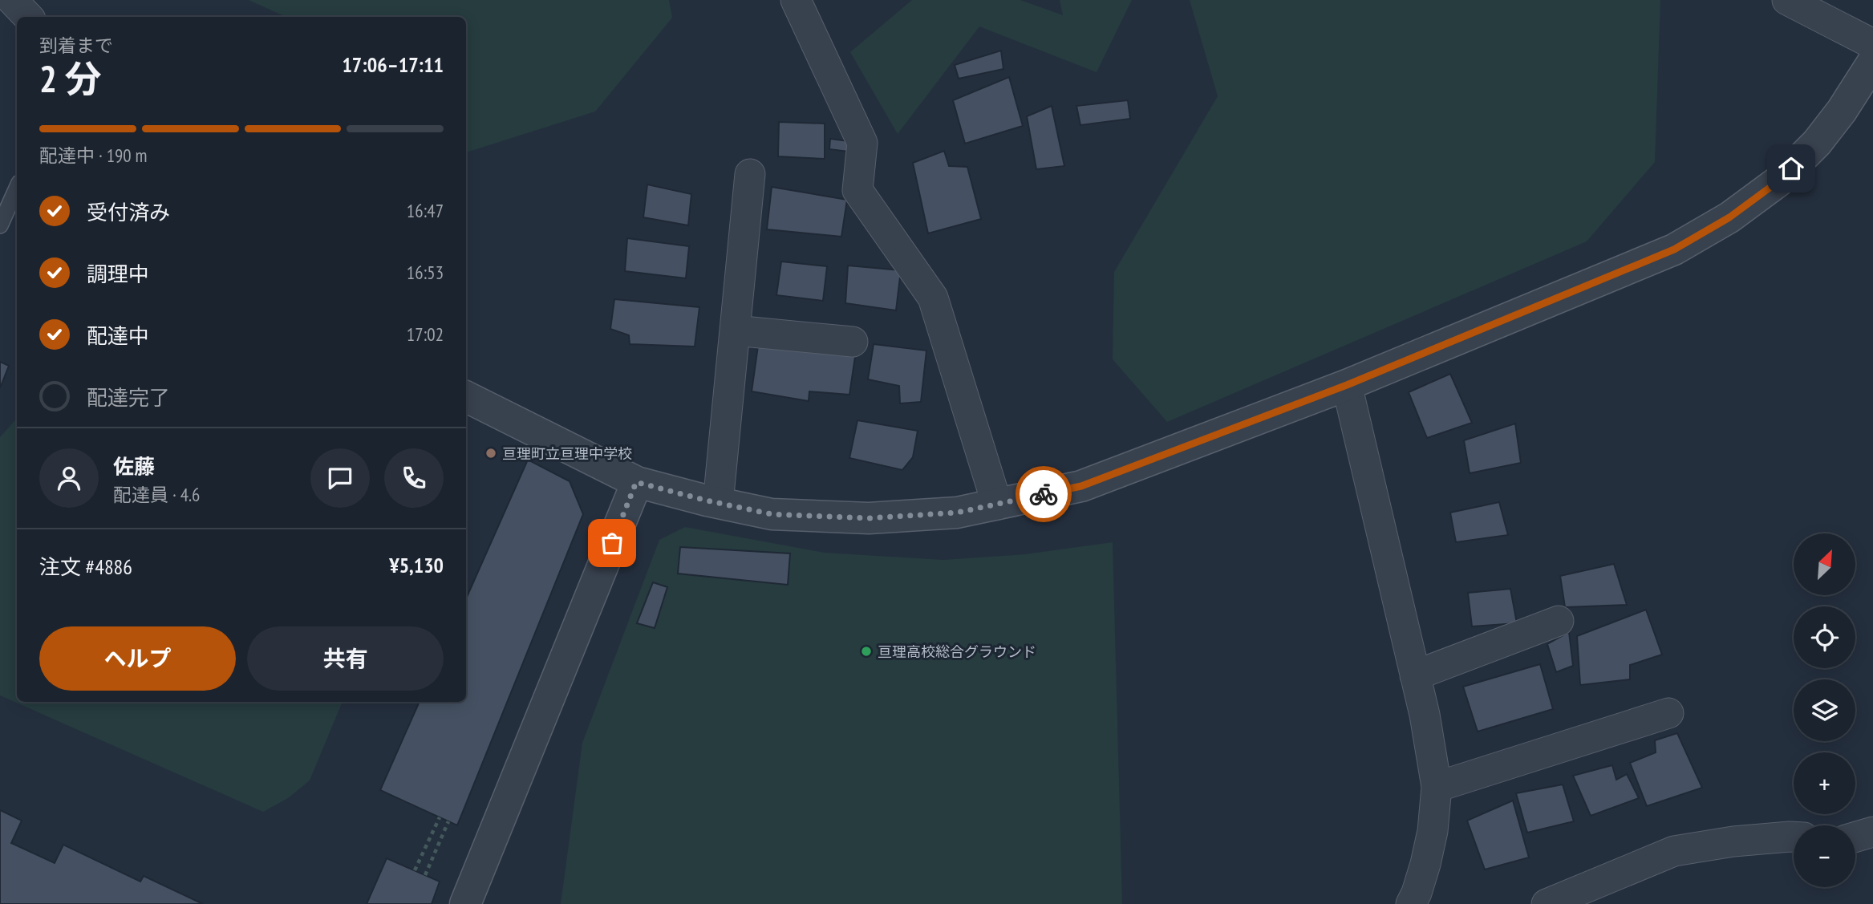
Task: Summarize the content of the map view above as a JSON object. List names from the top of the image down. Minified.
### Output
{"places":["亘理町立亘理中学校","亘理高校総合グラウンド"],"north":"top right","page":{"heading":["2 分","到着まで","17:06–17:11"],"panel":["佐藤","配達員 · 4.6","注文 #4886","¥5,130"],"bar":"配達中 · 190 m","list":[["受付済み","16:47"],["調理中","16:53"],["配達中","17:02"],"配達完了"],"map_buttons":["+","−"],"buttons":["ヘルプ","共有"]}}
